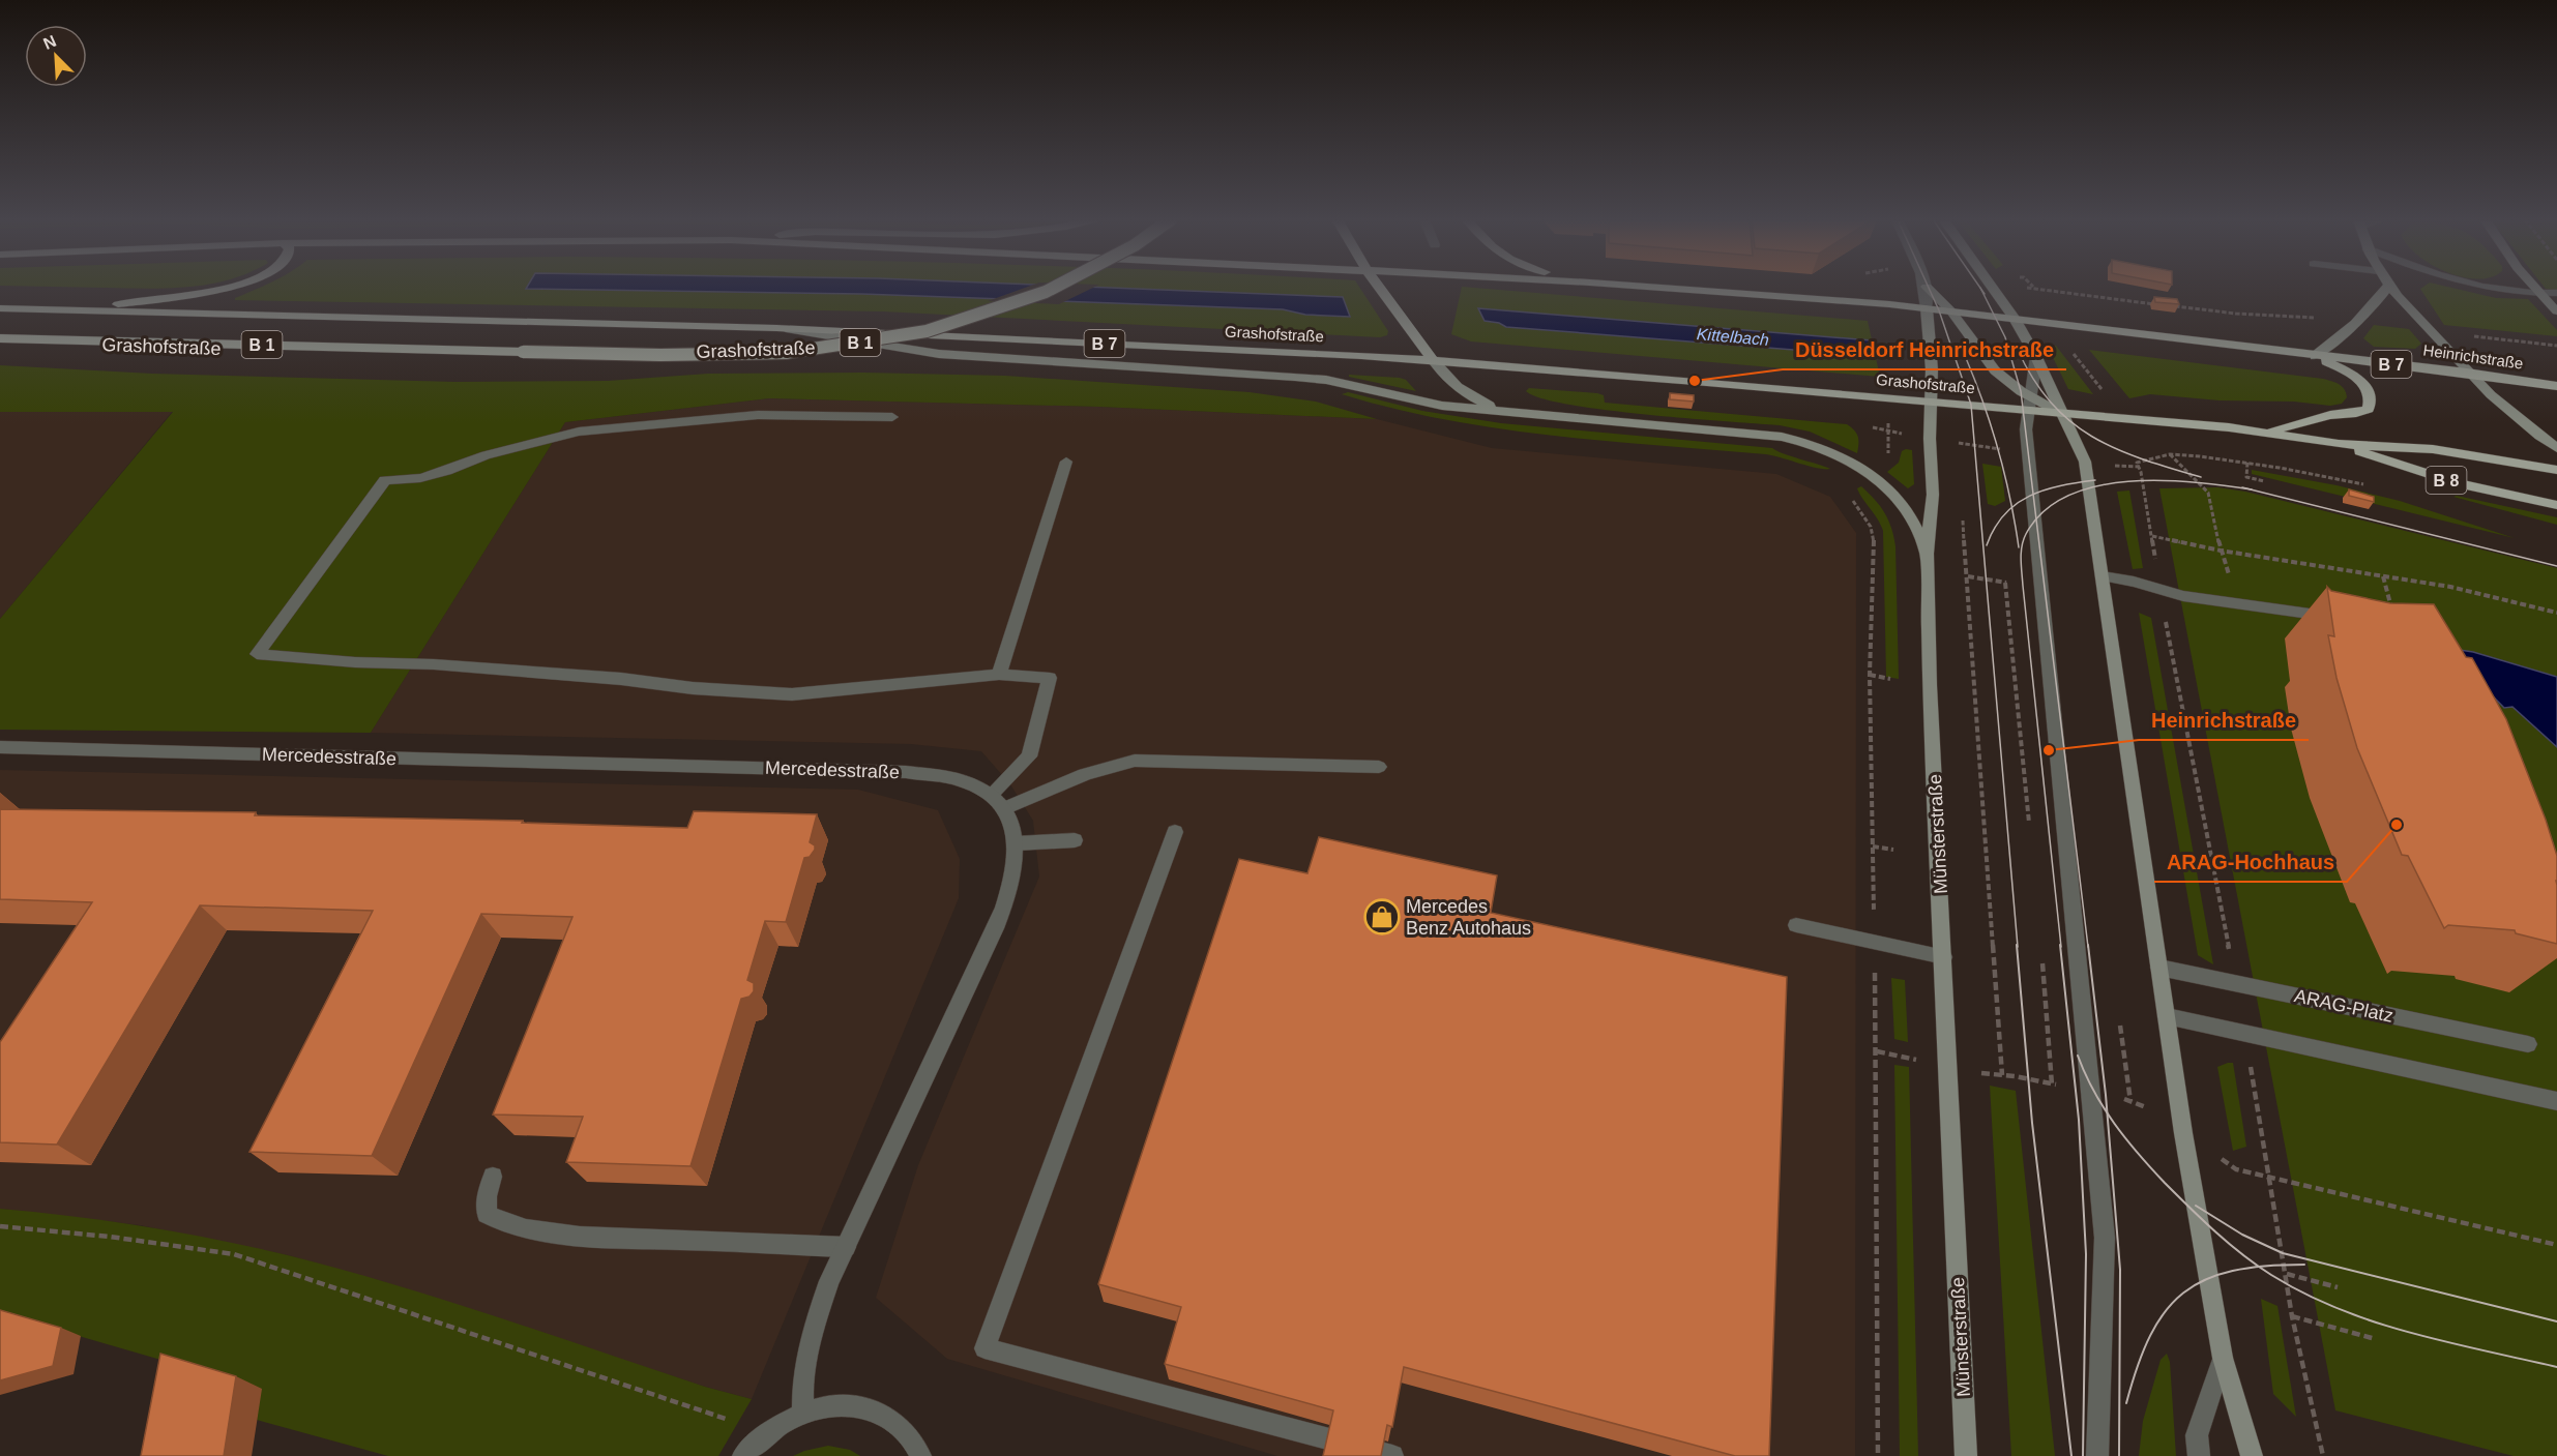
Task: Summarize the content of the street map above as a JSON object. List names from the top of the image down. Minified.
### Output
{"streets":{"main road":["Grashofstraße","B 1","B 7","Heinrichstraße","B 8","Münsterstraße"],"street":["Mercedesstraße","ARAG-Platz"]},"crossings":[["Grashofstraße","B 7"],["Grashofstraße","Münsterstraße"],["B 7","Heinrichstraße"],["B 7","B 8"],["B 7","Münsterstraße"]],"water":["Kittelbach"],"places":{"other":["Düsseldorf Heinrichstraße","Heinrichstraße","ARAG-Hochhaus"],"shop":["Mercedes Benz Autohaus"]},"north":"top left"}
